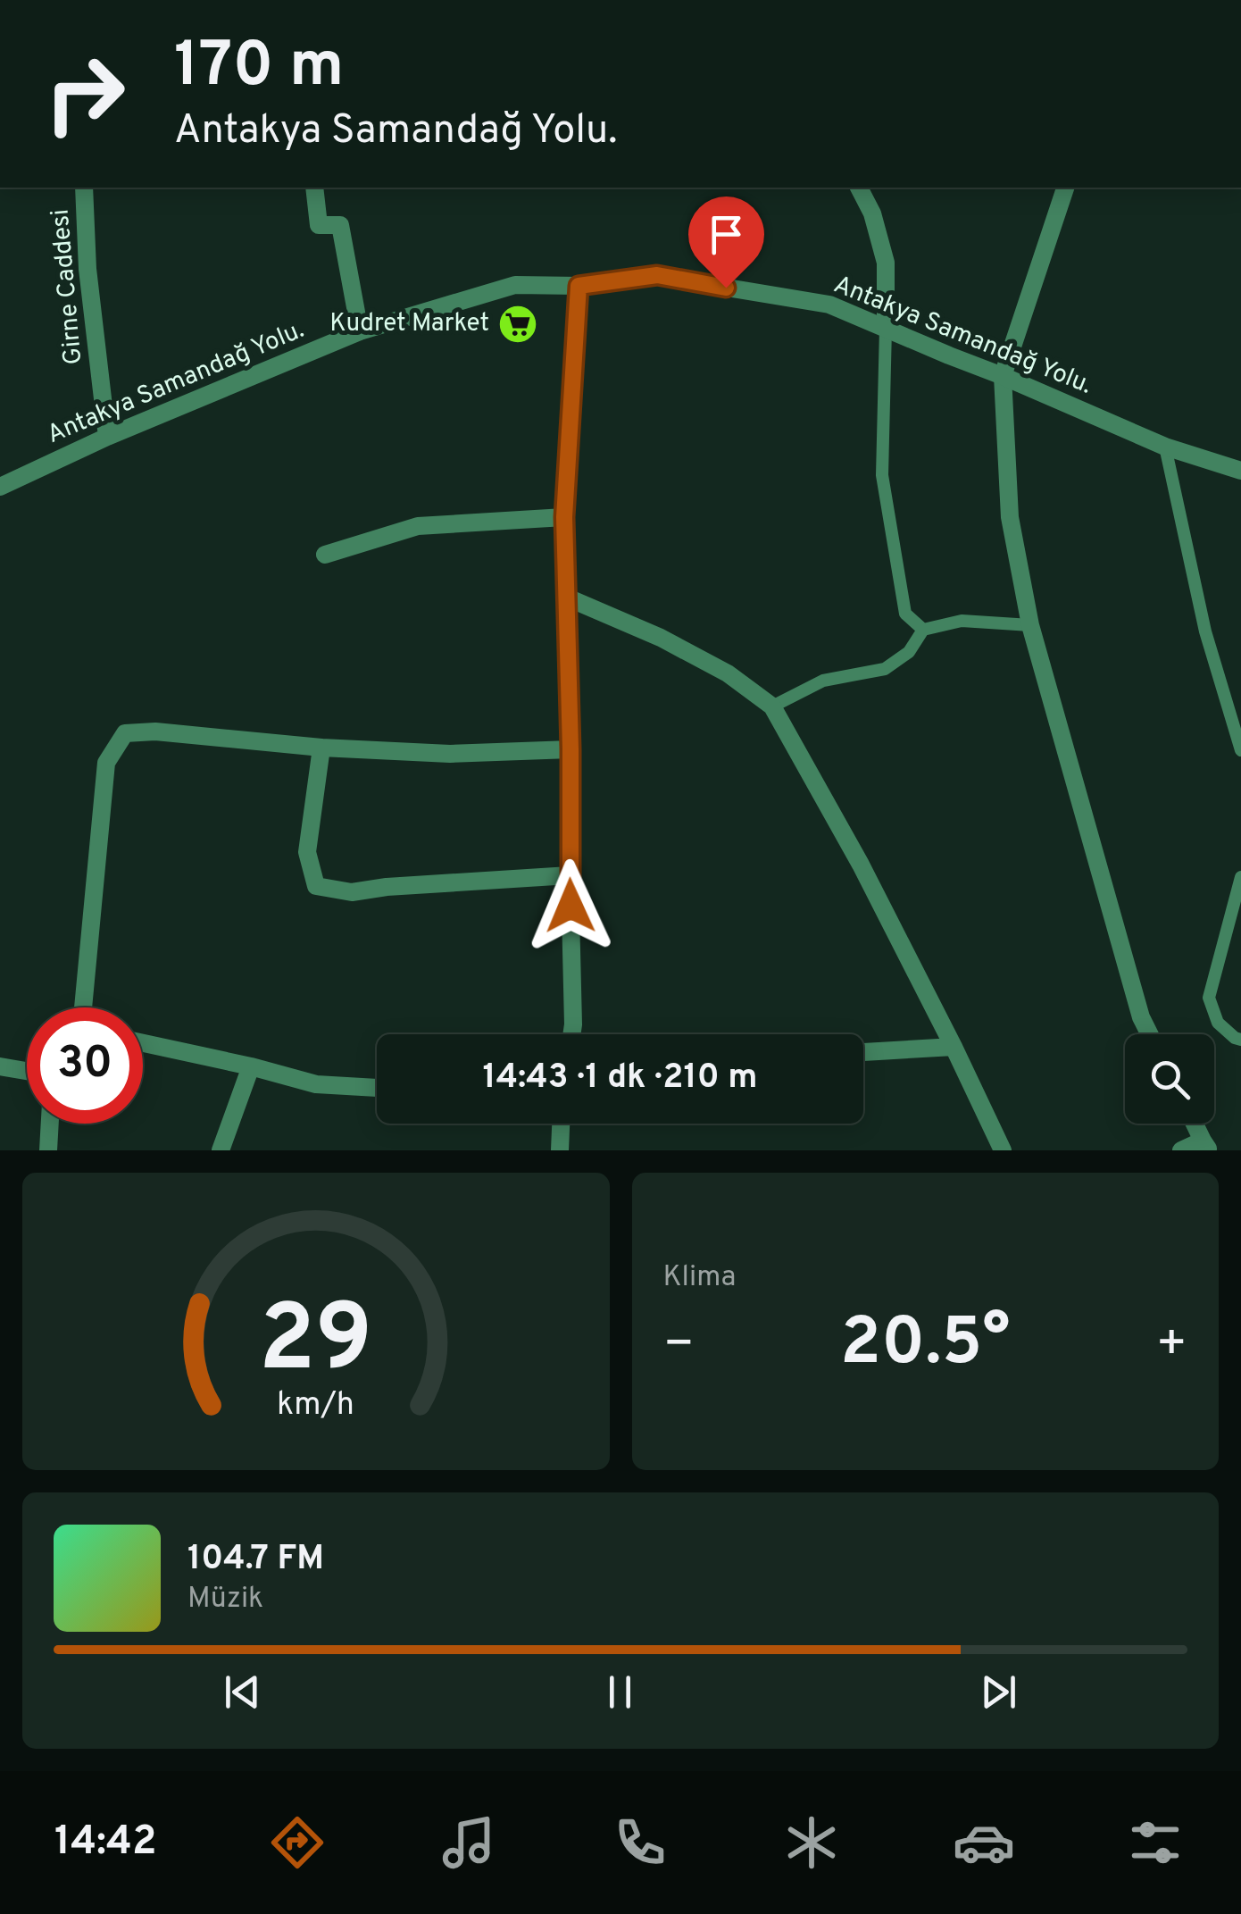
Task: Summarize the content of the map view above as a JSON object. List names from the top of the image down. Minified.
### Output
{"streets":{"street":["Girne Caddesi","Antakya Samandağ Yolu."]},"crossings":[["Girne Caddesi","Antakya Samandağ Yolu."]],"places":{"supermarket":["Kudret Market"]},"page":{"turn":["170 m","Antakya Samandağ Yolu."],"limit":"30","trip":"14:43 · 1 dk · 210 m","tile":"Klima","heat":["−","20.5°","+"],"song":["104.7 FM","Müzik"],"tabs":"14:42","gauge":["29","km/h"]}}
